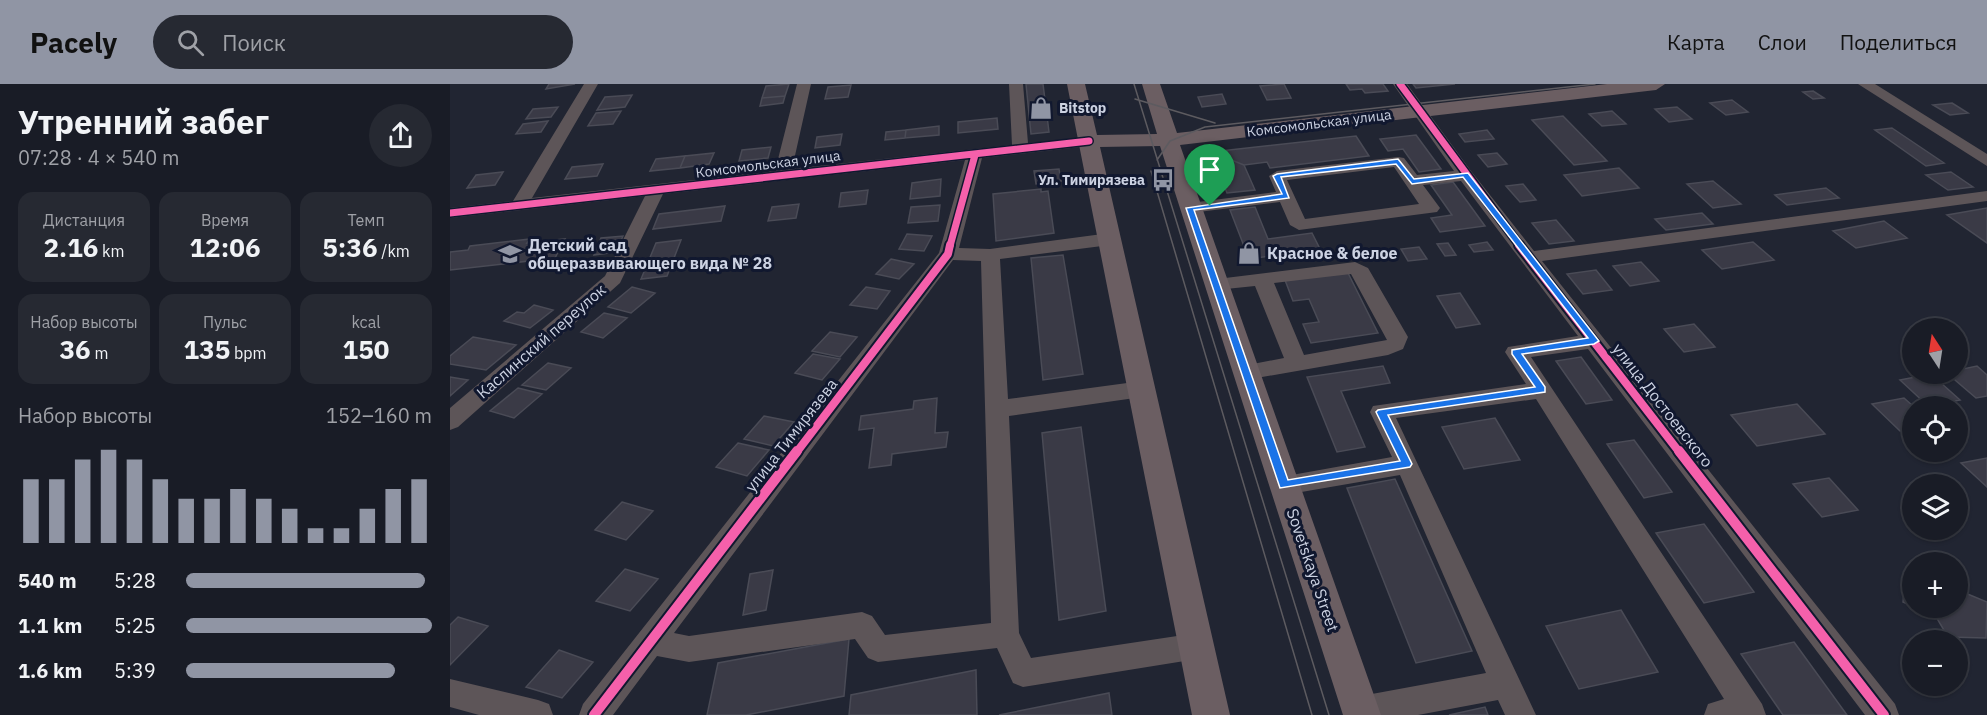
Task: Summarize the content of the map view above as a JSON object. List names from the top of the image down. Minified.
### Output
{"streets":{"main road":["Комсомольская улица","Sovetskaya Street"],"street":["Каслинский переулок","улица Достоевского","улица Тимирязева"]},"crossings":[["Комсомольская улица","Каслинский переулок"],["Комсомольская улица","улица Достоевского"],["Комсомольская улица","улица Тимирязева"],["Комсомольская улица","Sovetskaya Street"]],"places":{"shop":["Bitstop","Красное & белое"],"bus stop":["Ул. Тимирязева"],"school or university":["Детский сад общеразвивающего вида № 28"]},"north":"top","page":{"header":"Pacely","search":"Поиск","nav":["Карта","Слои","Поделиться"],"heading":["Утренний забег","07:28 · 4 × 540 m"],"stats":[["Дистанция","2.16 km"],["Время","12:06"],["Темп","5:36 /km"],["Набор высоты","36 m"],["Пульс","135 bpm"],["kcal","150"]],"map_buttons":["+","−"],"chart":["Набор высоты","152–160 m"],"list":[{"name":"540 m","note":"5:28"},{"name":"1.1 km","note":"5:25"},{"name":"1.6 km","note":"5:39"}]}}
